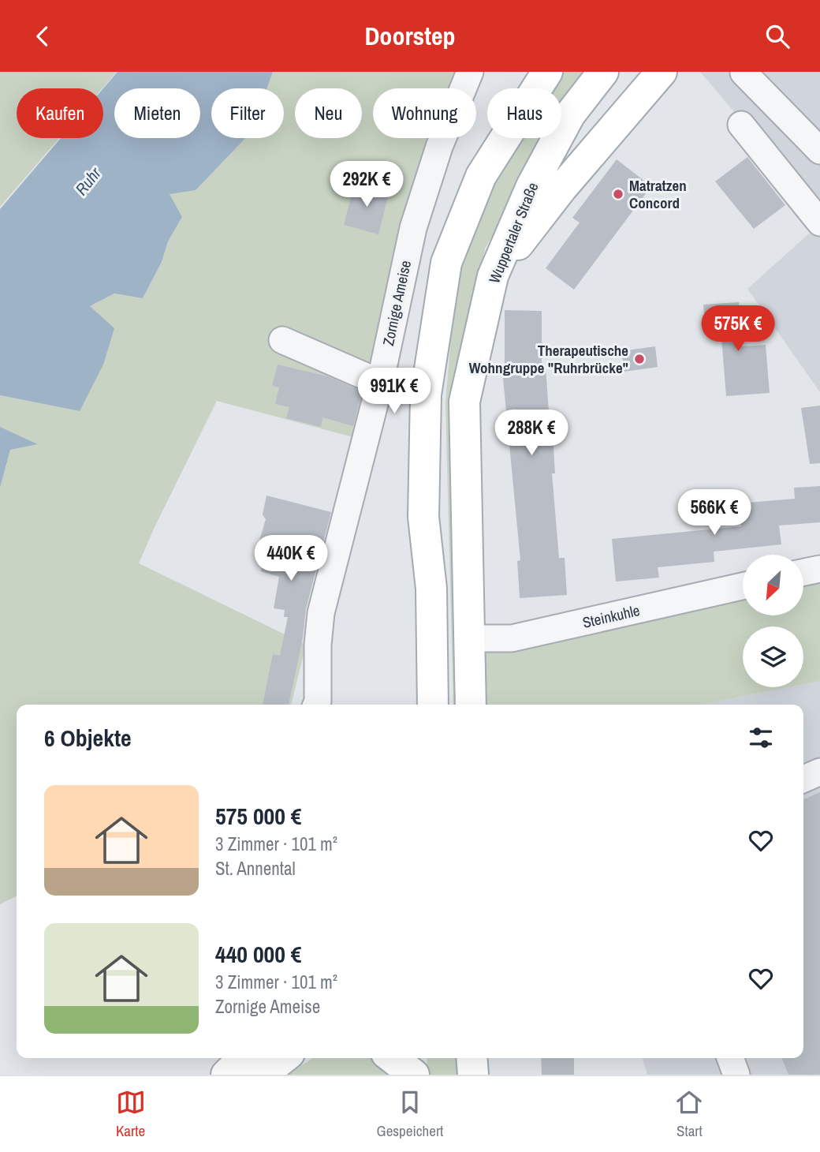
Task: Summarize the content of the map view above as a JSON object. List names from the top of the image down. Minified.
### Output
{"streets":{"main road":["Wuppertaler Straße"],"street":["Zornige Ameise","Steinkuhle"]},"crossings":[["Wuppertaler Straße","Steinkuhle"]],"water":["Ruhr"],"places":["Matratzen Concord","Therapeutische Wohngruppe \"Ruhrbrücke\""],"north":"bottom left","page":{"header":"Doorstep","chip":["Kaufen","Mieten","Filter","Neu","Wohnung","Haus"],"price":["292K €","575K €","991K €","288K €","566K €","440K €"],"heading":"6 Objekte","list":[{"name":"575 000 €","note":"3 Zimmer · 101 m² · St. Annental"},{"name":"440 000 €","note":"3 Zimmer · 101 m² · Zornige Ameise"}],"tabs":["Karte","Gespeichert","Start"]}}
